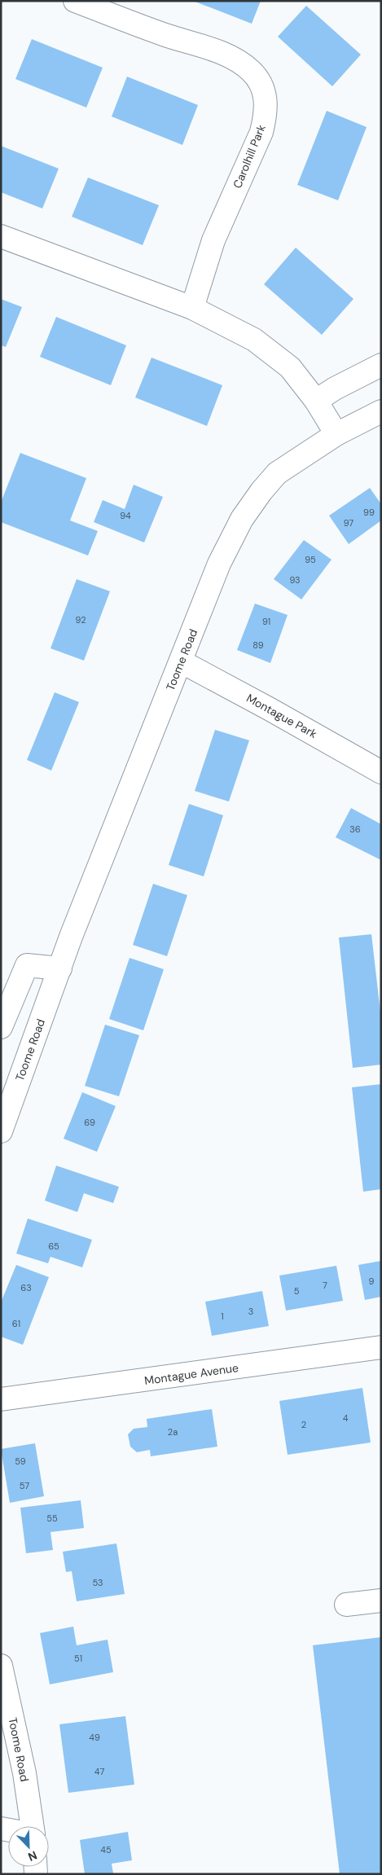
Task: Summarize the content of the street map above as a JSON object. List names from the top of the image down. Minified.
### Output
{"streets":{"street":["Carolhill Park","Toome Road","Montague Park","Montague Avenue"]},"crossings":[["Toome Road","Montague Park"]],"house_numbers":["99","94","97","95","93","92","91","89","36","69","65","9","7","63","5","3","1","61","4","2","2a","59","57","55","53","51","49","47","45"],"north":"bottom right"}
